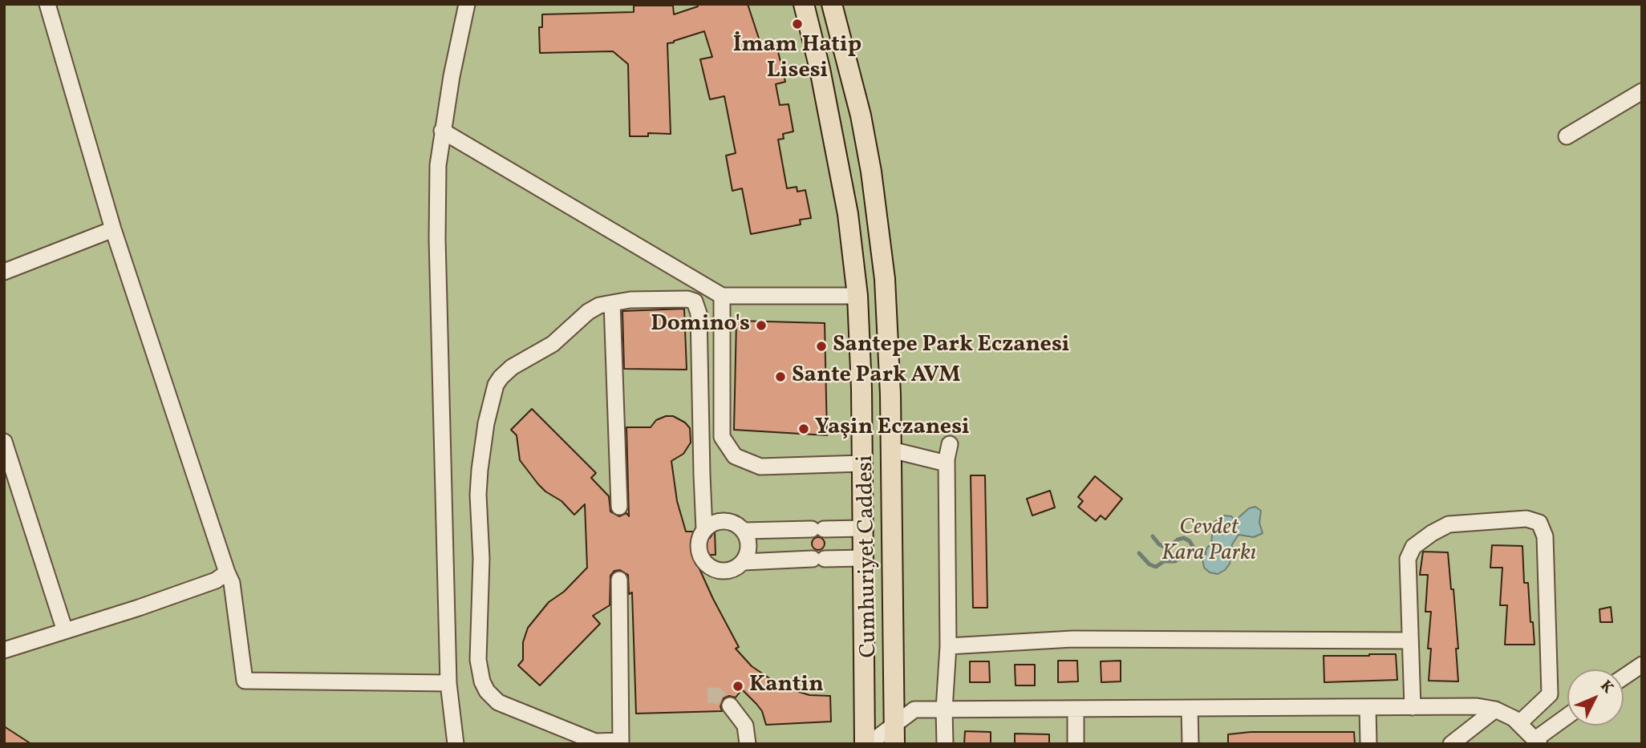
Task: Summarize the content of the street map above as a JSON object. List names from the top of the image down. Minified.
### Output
{"streets":{"main road":["Cumhuriyet Caddesi"]},"parks":["Cevdet Kara Parkı"],"places":["İmam Hatip Lisesi","Domino's","Santepe Park Eczanesi","Sante Park AVM","Yaşin Eczanesi","Kantin"],"north":"top right"}
